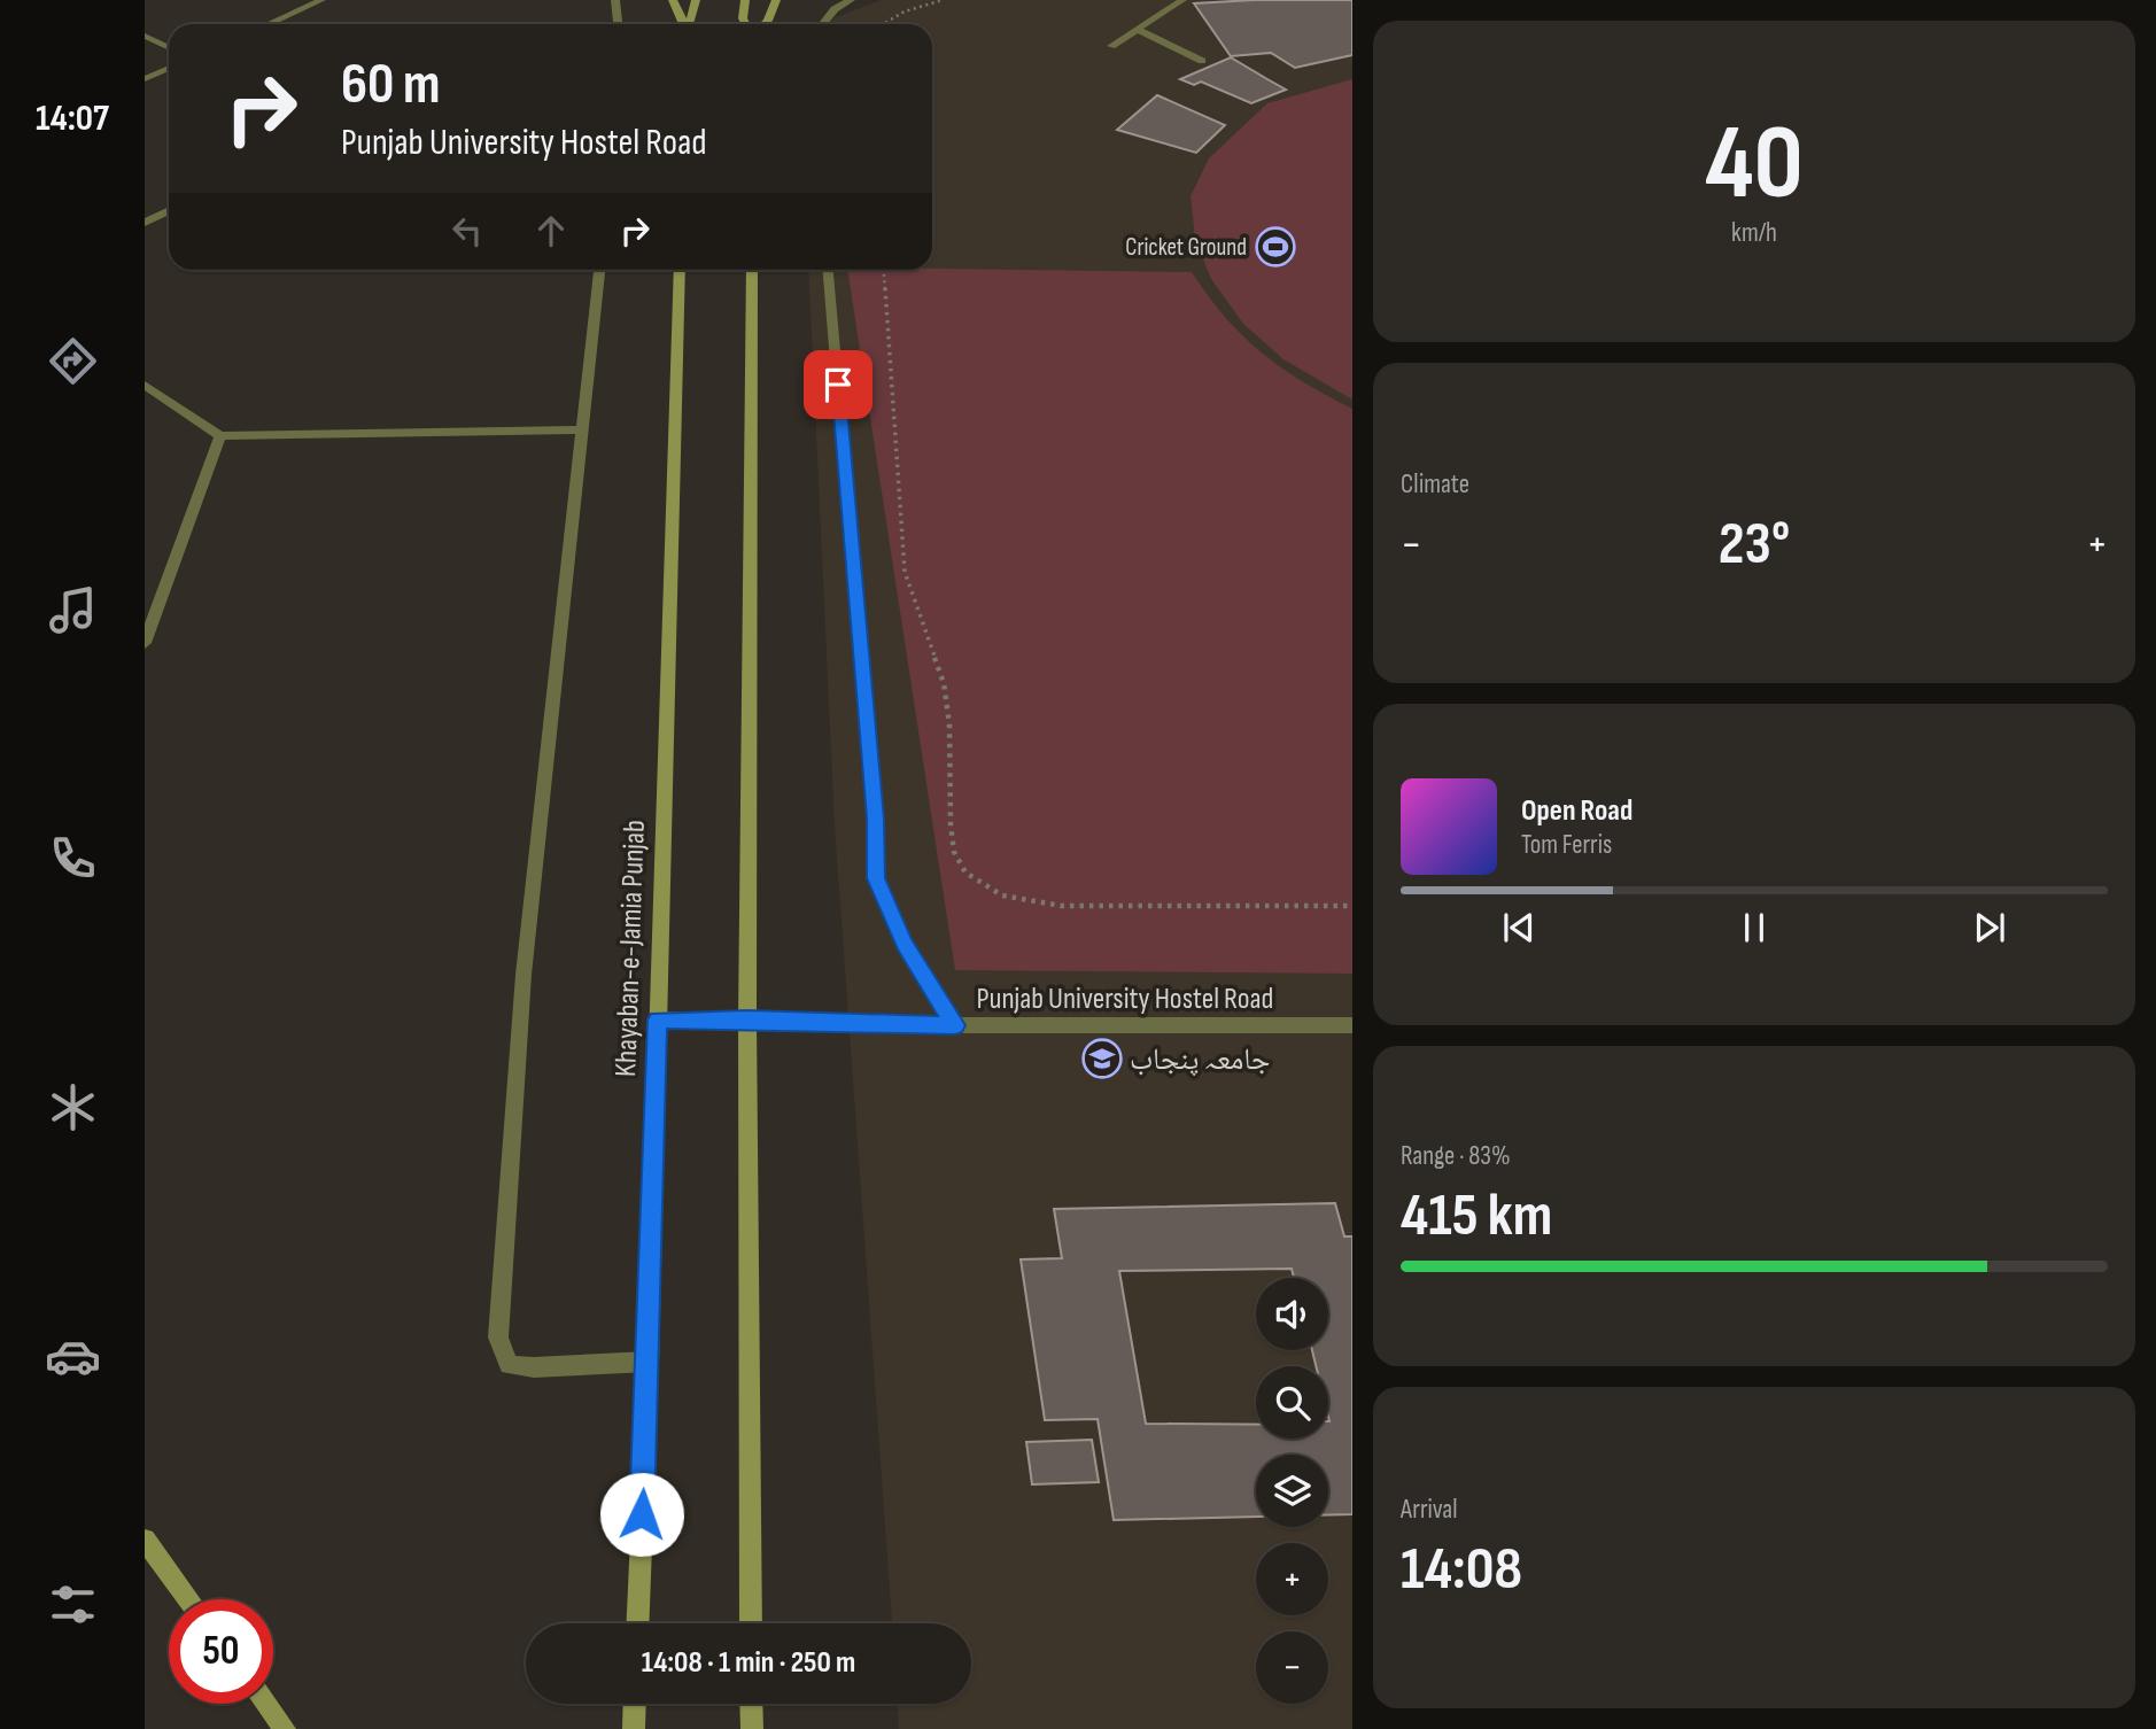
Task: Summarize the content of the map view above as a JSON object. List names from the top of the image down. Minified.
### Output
{"streets":{"main road":["Khayaban-e-Jamia Punjab"],"street":["Punjab University Hostel Road"]},"crossings":[["Khayaban-e-Jamia Punjab","Punjab University Hostel Road"]],"places":{"sports":["Cricket Ground"],"school or university":["جامعہ پنجاب"]},"page":{"tabs":"14:07","tile":[["40","km/h"],"Climate",["Range · 83%","415 km"],["Arrival","14:08"]],"turn":["60 m","Punjab University Hostel Road"],"heat":["−","23°","+"],"song":["Open Road","Tom Ferris"],"map_buttons":["+","−"],"limit":"50","trip":"14:08 · 1 min · 250 m"}}
